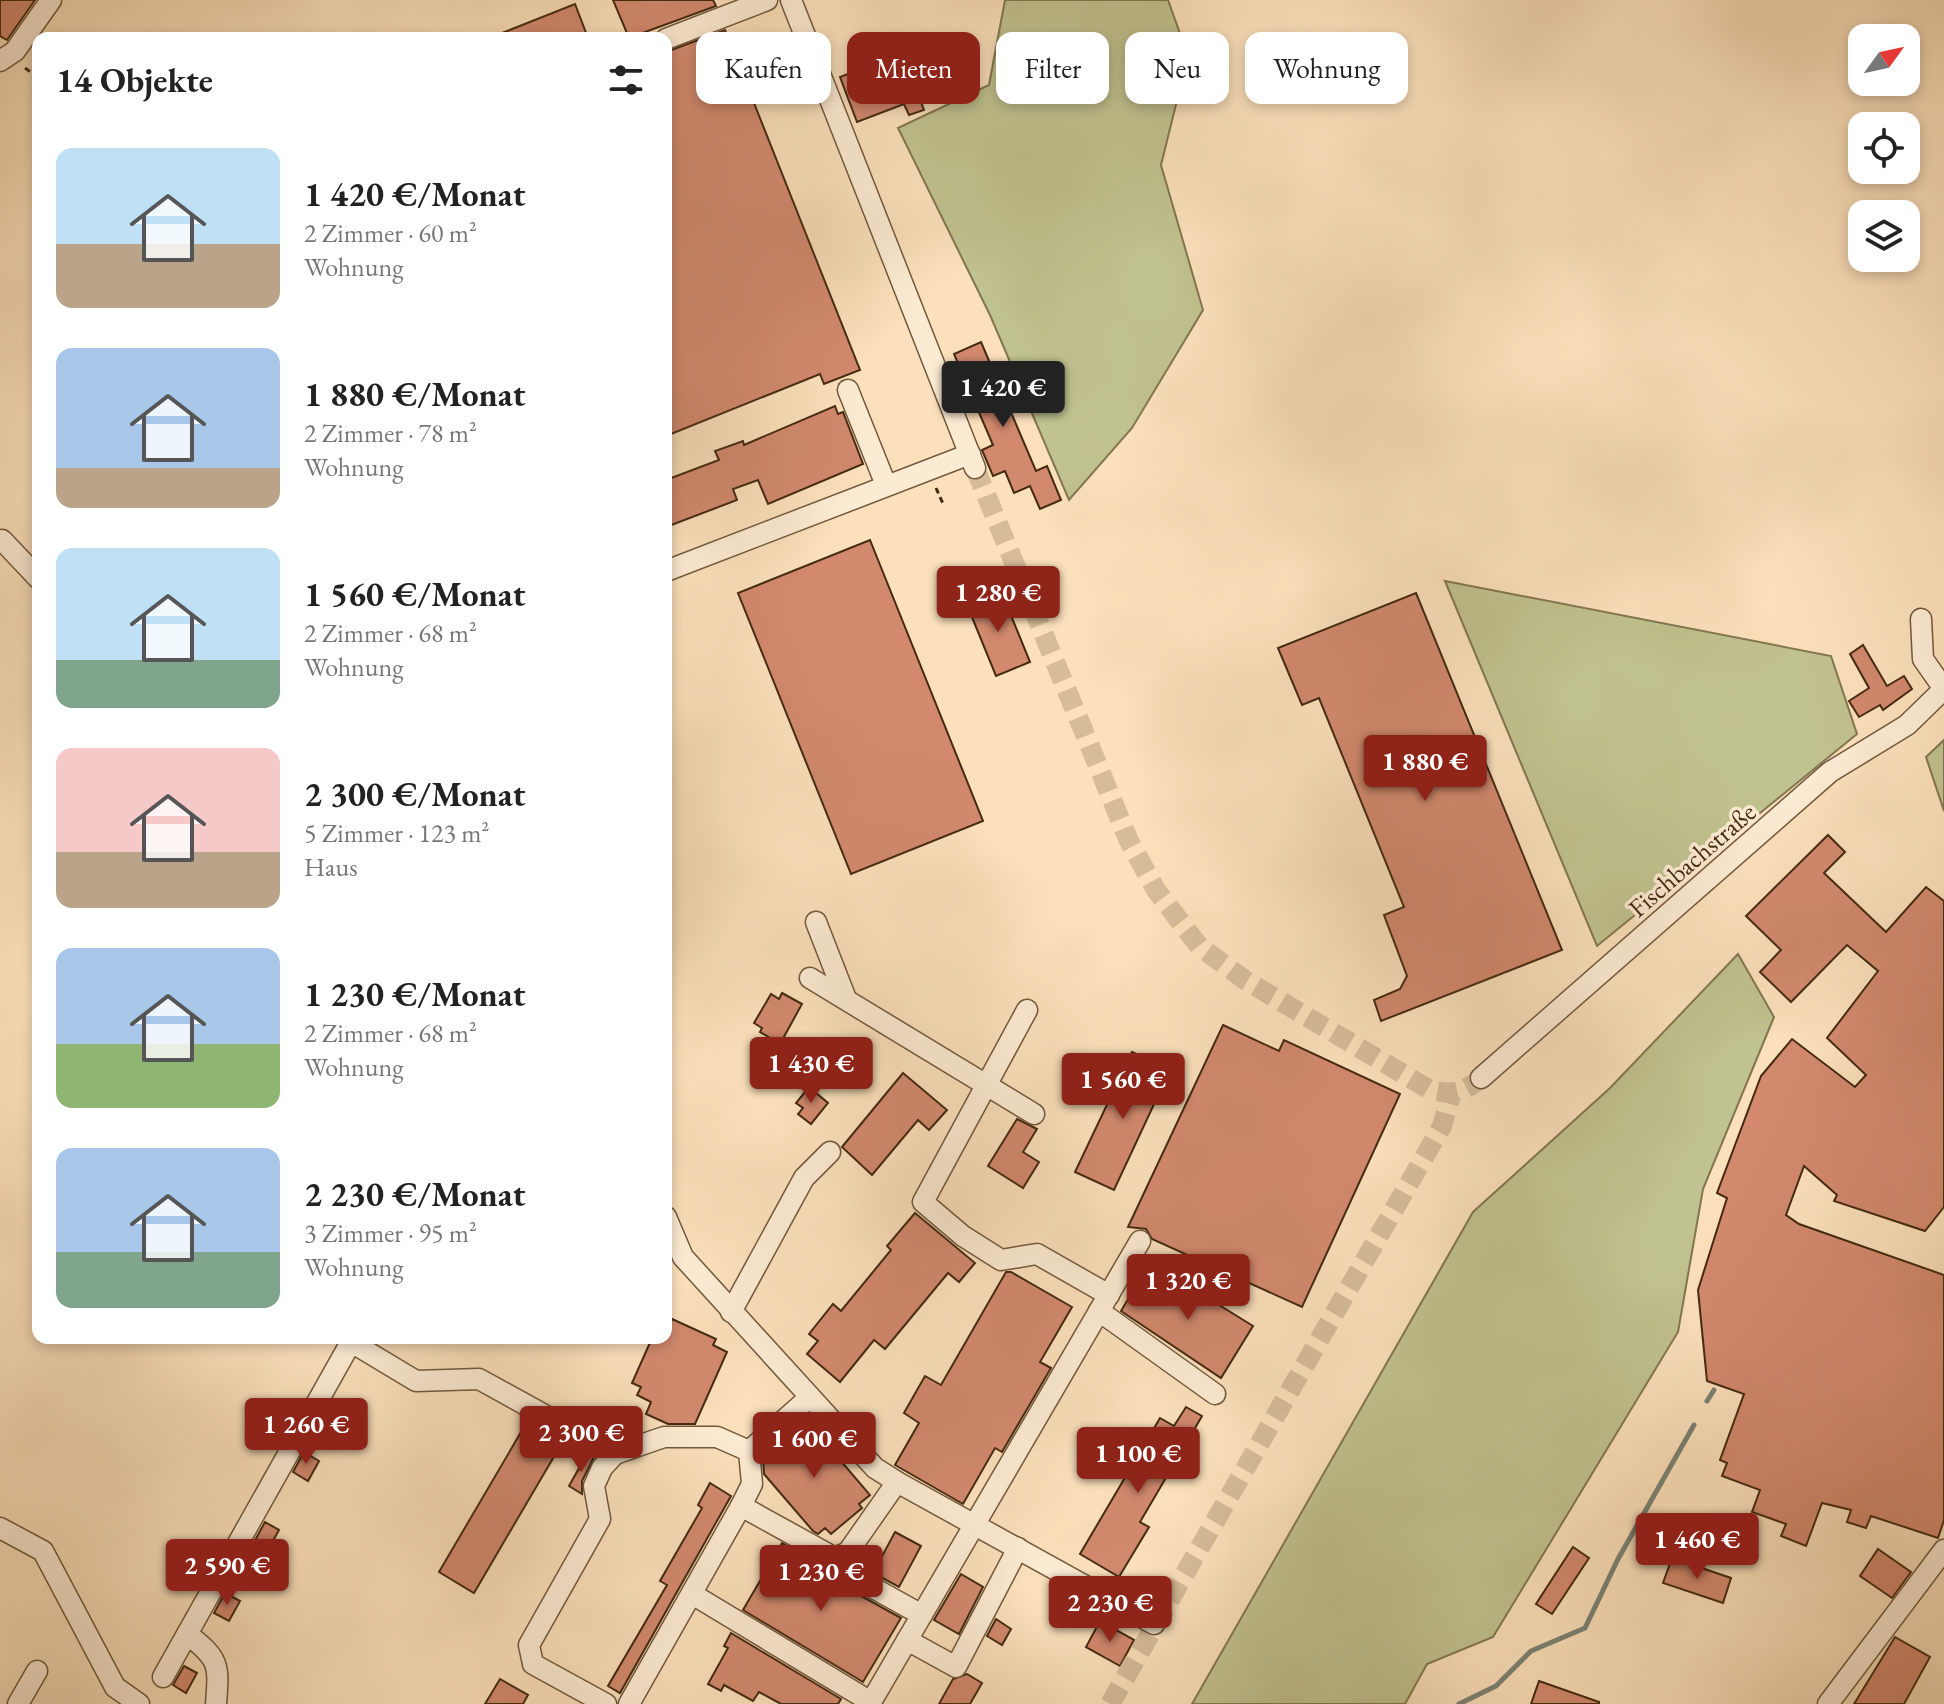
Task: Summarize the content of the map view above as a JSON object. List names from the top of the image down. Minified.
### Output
{"streets":{"street":["Fischbachstraße"]},"north":"top right","page":{"chip":["Kaufen","Mieten","Filter","Neu","Wohnung"],"heading":"14 Objekte","list":[{"name":"1 420 €/Monat","note":"2 Zimmer · 60 m² · Wohnung"},{"name":"1 880 €/Monat","note":"2 Zimmer · 78 m² · Wohnung"},{"name":"1 560 €/Monat","note":"2 Zimmer · 68 m² · Wohnung"},{"name":"2 300 €/Monat","note":"5 Zimmer · 123 m² · Haus"},{"name":"1 230 €/Monat","note":"2 Zimmer · 68 m² · Wohnung"},{"name":"2 230 €/Monat","note":"3 Zimmer · 95 m² · Wohnung"}],"price":["1 420 €","1 280 €","1 880 €","1 430 €","1 560 €","1 320 €","1 260 €","2 300 €","1 600 €","1 100 €","1 460 €","2 590 €","1 230 €","2 230 €"]}}
